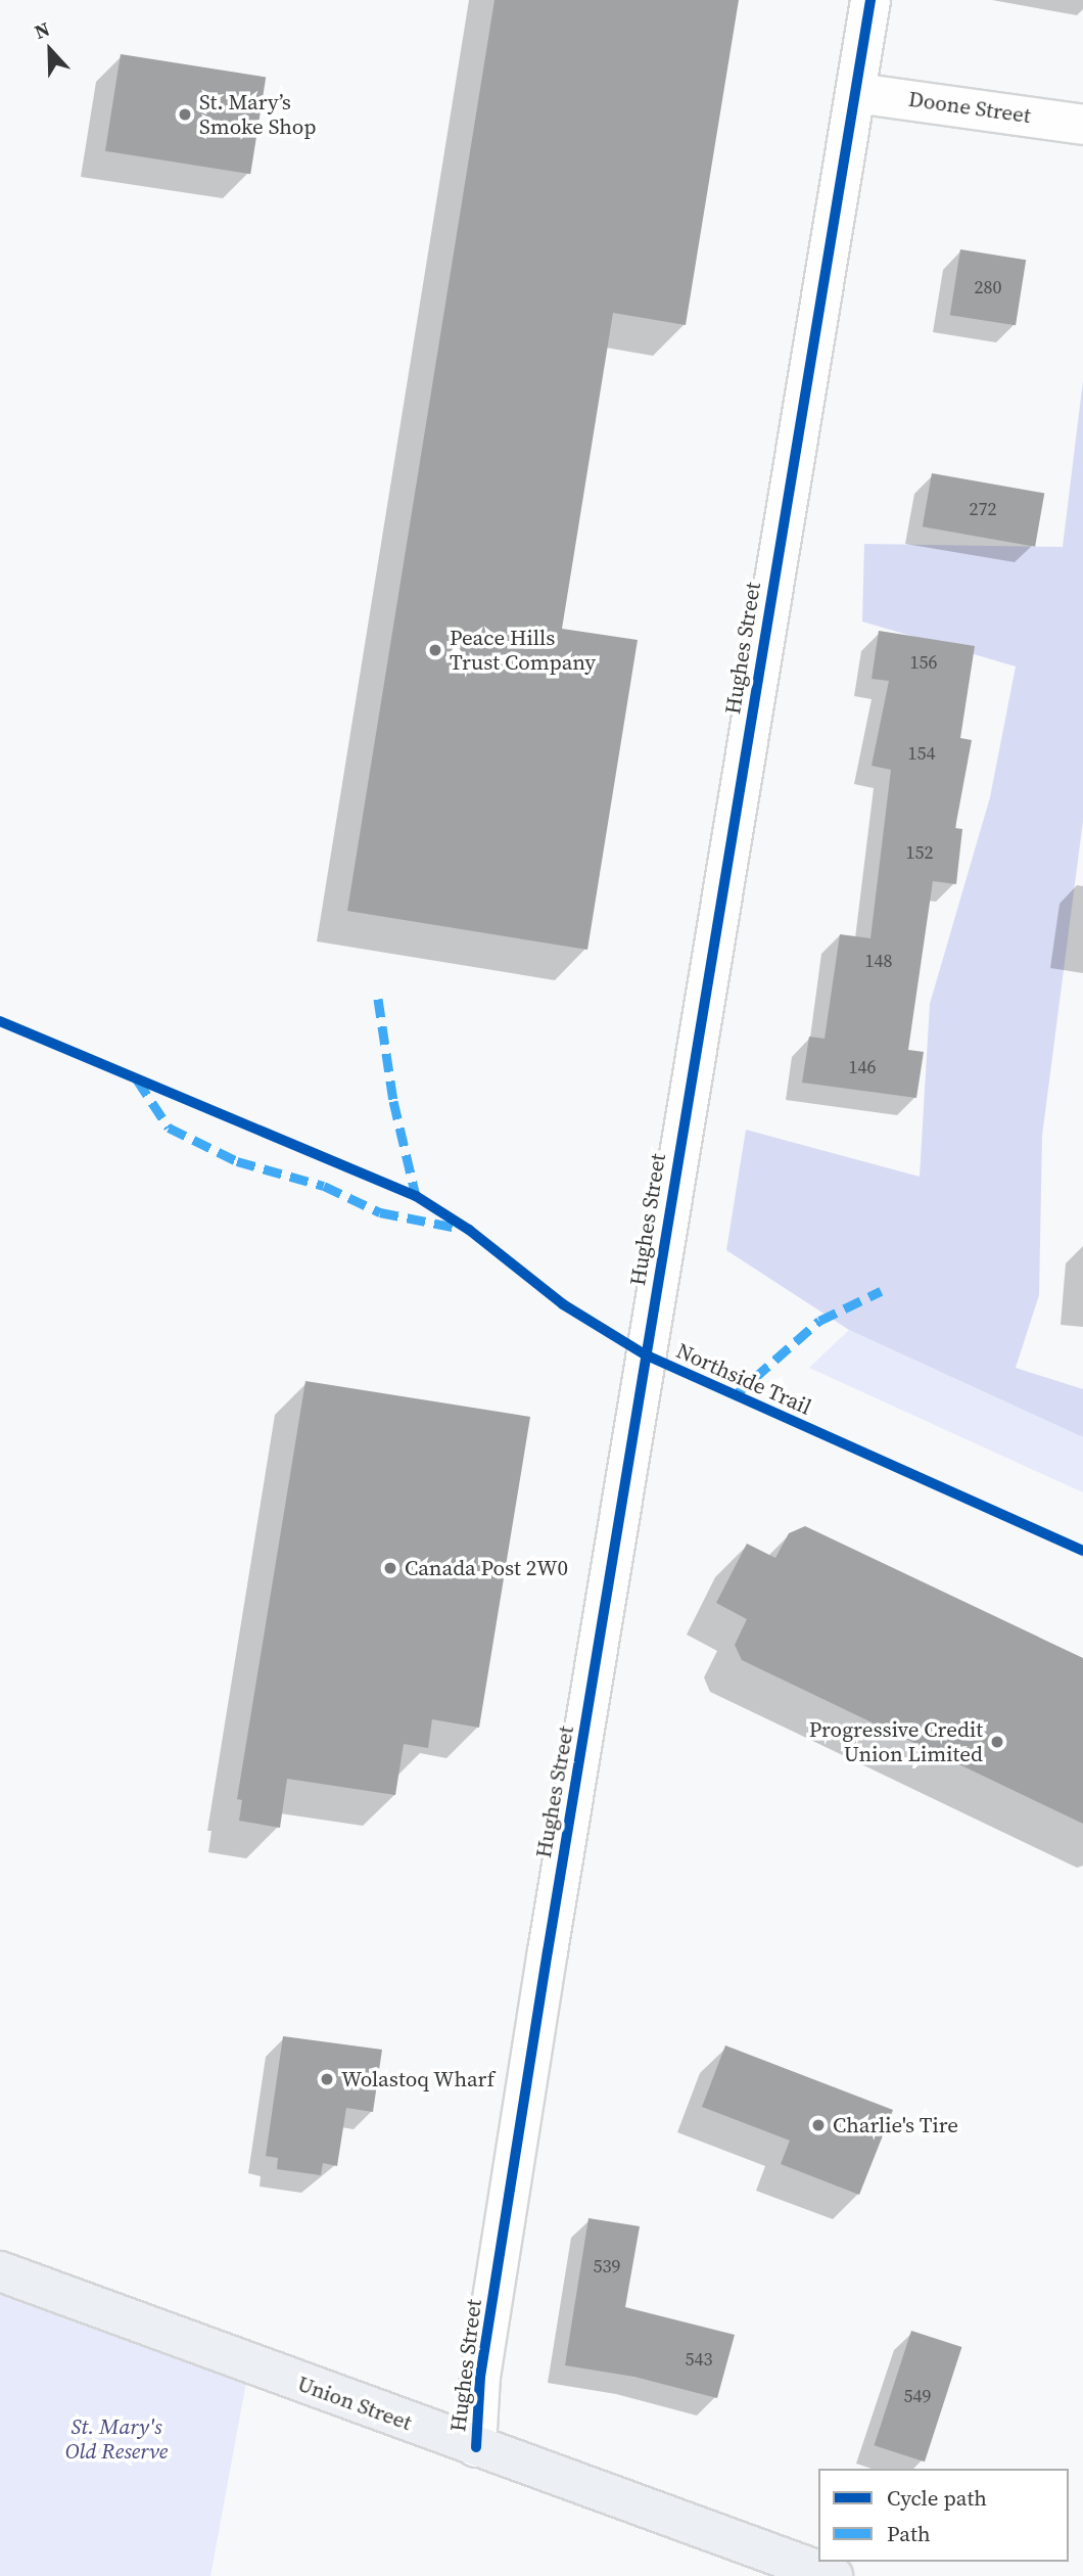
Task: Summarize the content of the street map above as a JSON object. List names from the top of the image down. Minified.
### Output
{"streets":{"main road":["Union Street"],"street":["Doone Street","Hughes Street"],"cycle path":["Northside Trail"]},"crossings":[["Doone Street","Hughes Street"],["Hughes Street","Union Street"]],"parks":["St. Mary's Old Reserve"],"places":["St. Mary’s Smoke Shop","Peace Hills Trust Company","Canada Post 2W0","Progressive Credit Union Limited","Wolastoq Wharf","Charlie's Tire"],"house_numbers":["280","272","156","154","152","148","146","539","543","549"],"legend":["Cycle path","Path"],"north":"top"}
